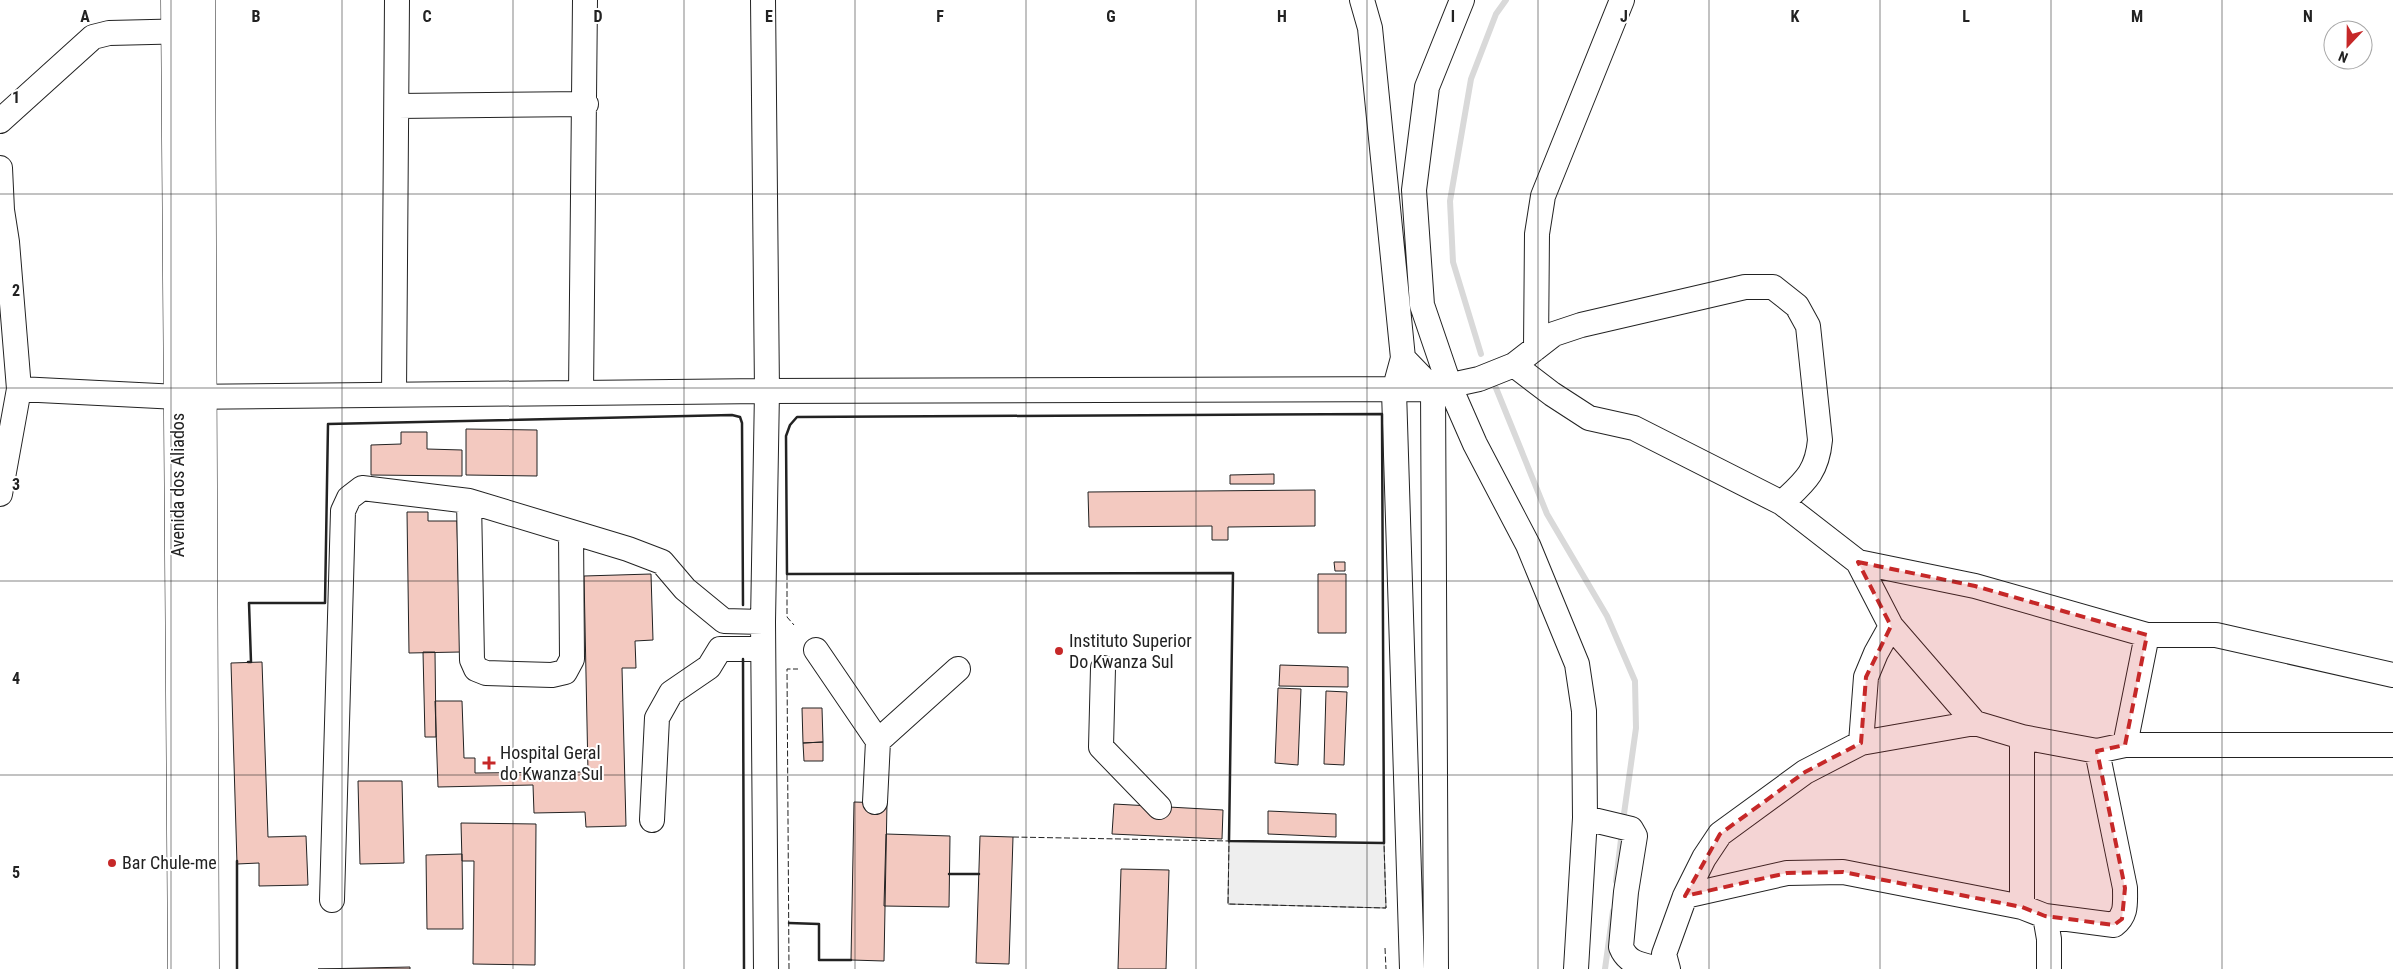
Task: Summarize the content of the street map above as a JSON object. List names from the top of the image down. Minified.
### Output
{"streets":{"main road":["Avenida dos Aliados"]},"places":{"other":["Instituto Superior Do Kwanza Sul","Bar Chule-me"],"health":["Hospital Geral do Kwanza Sul"]},"north":"bottom","grid":{"columns":["A","B","C","D","E","F","G","H","I","J","K","L","M","N"],"rows":["1","2","3","4","5"]}}
